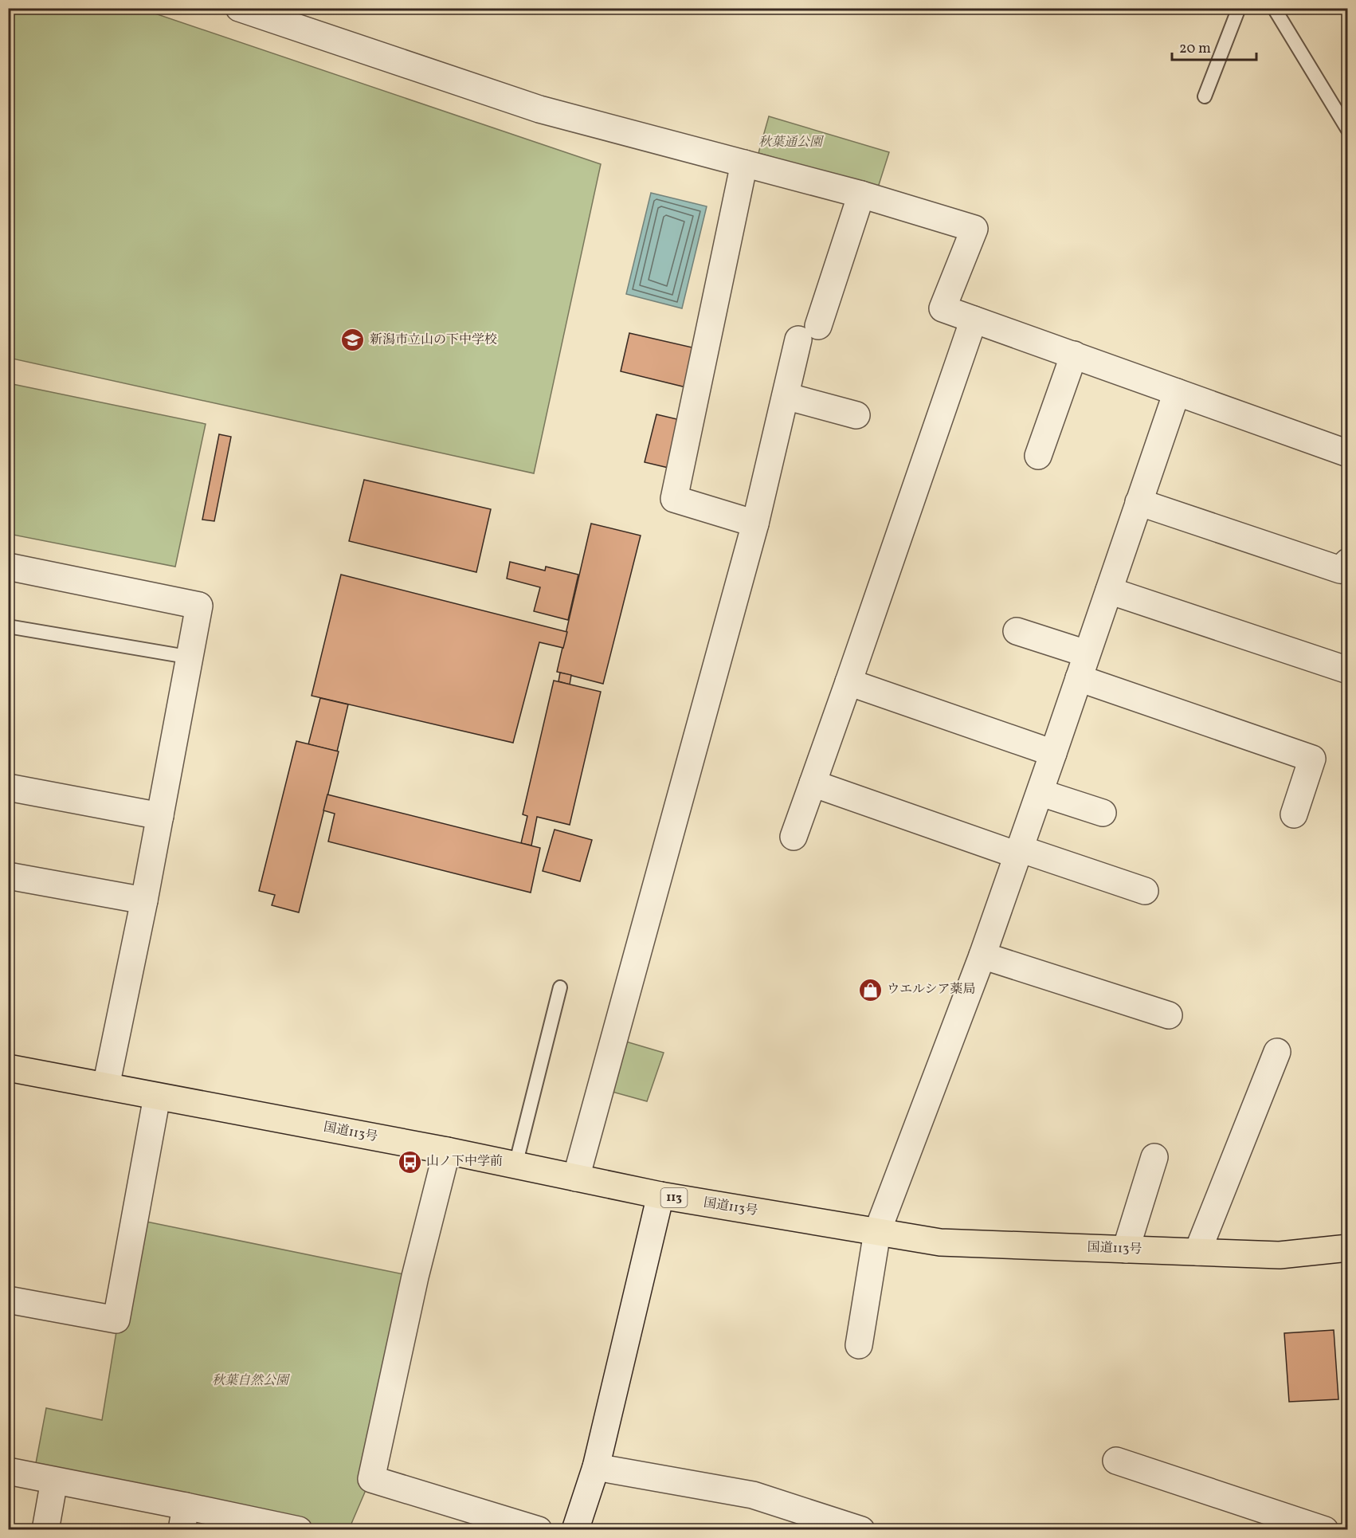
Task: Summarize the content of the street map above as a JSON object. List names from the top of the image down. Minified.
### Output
{"streets":{"highway":["国道113号","113"]},"parks":["秋葉通公園","秋葉自然公園"],"places":{"school or university":["新潟市立山の下中学校"],"shop":["ウエルシア薬局"],"bus stop":["山ノ下中学前"]},"scale_bar":"20 m"}
